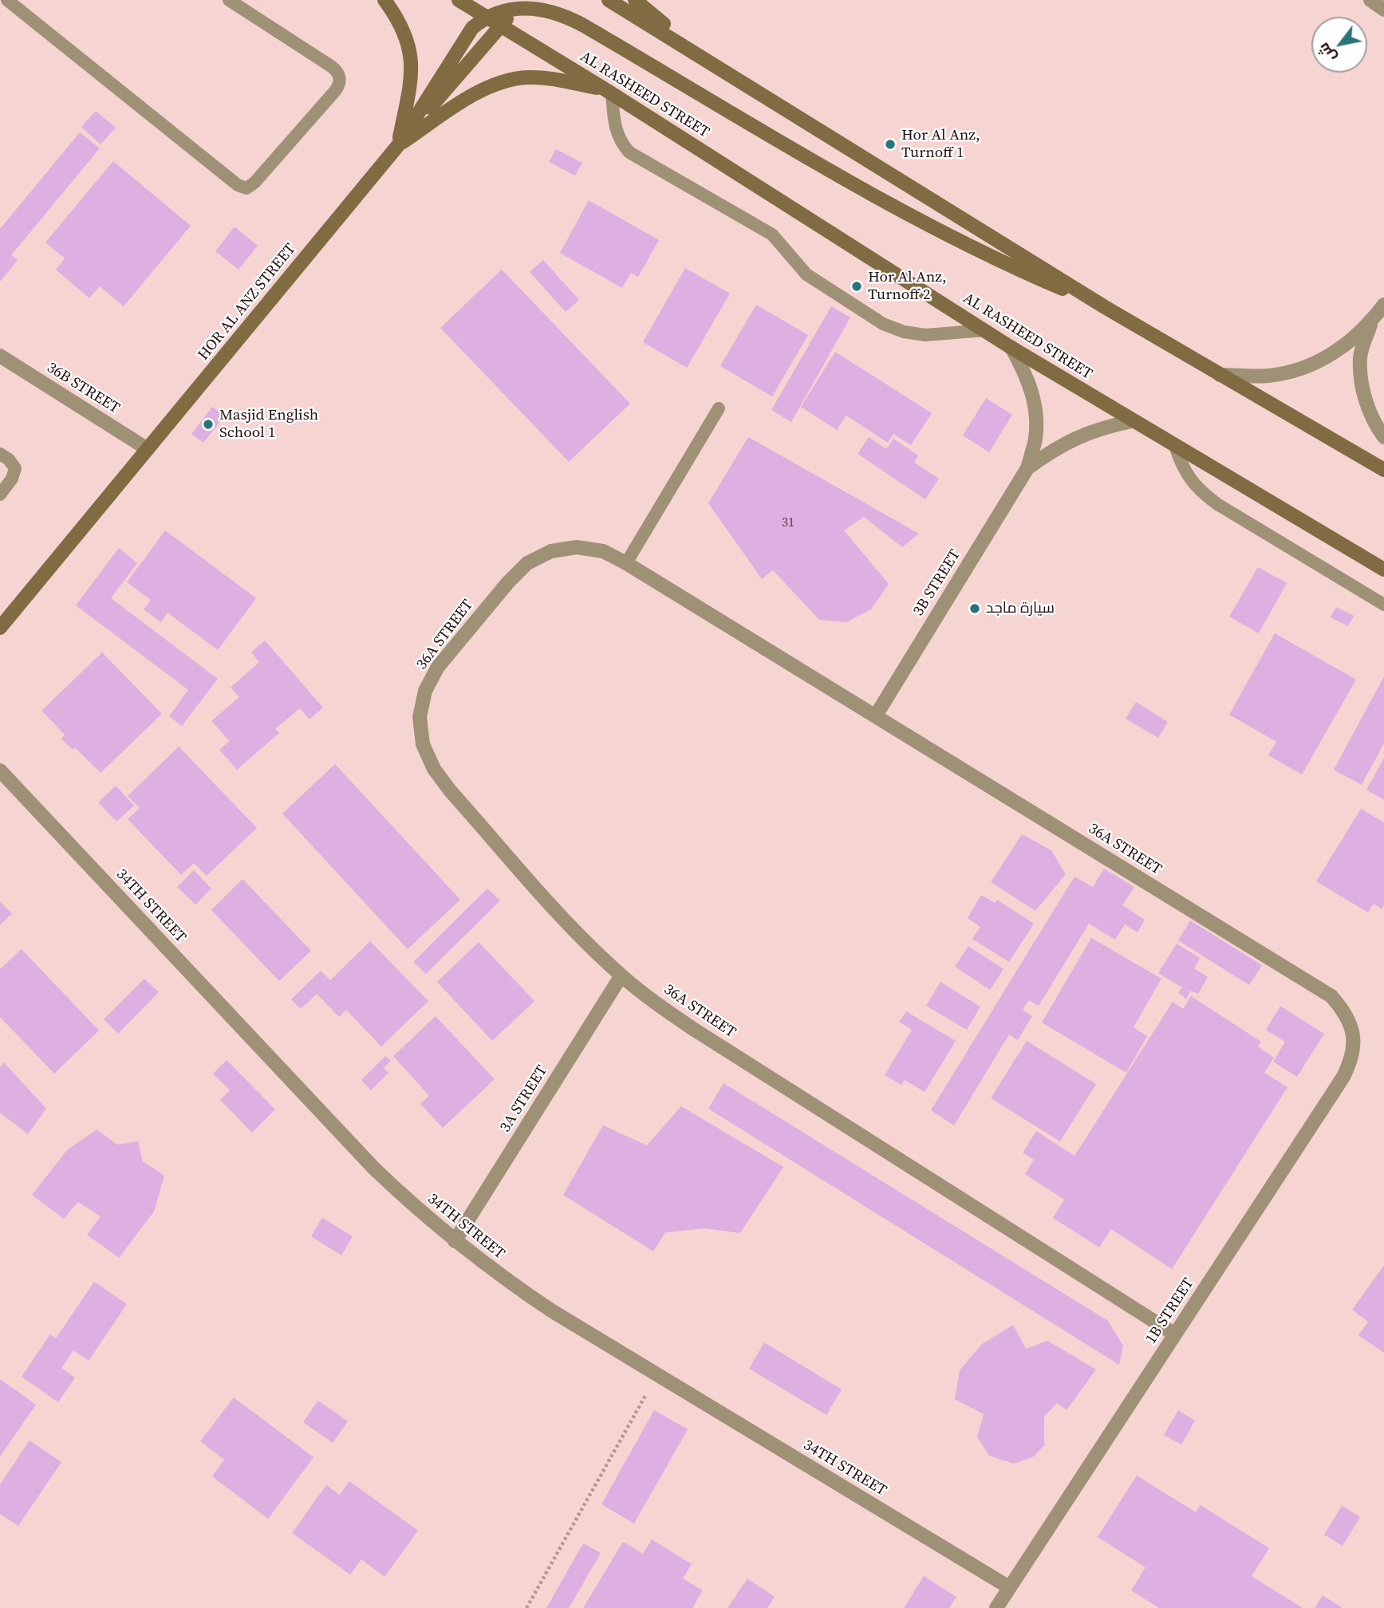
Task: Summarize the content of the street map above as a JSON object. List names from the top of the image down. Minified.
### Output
{"streets":{"main road":["AL RASHEED STREET","HOR AL ANZ STREET"],"street":["36B STREET","3B STREET","36A STREET","34TH STREET","3A STREET","1B STREET"]},"crossings":[["AL RASHEED STREET","HOR AL ANZ STREET"],["AL RASHEED STREET","3B STREET"],["HOR AL ANZ STREET","36B STREET"],["3B STREET","36A STREET"],["36A STREET","3A STREET"],["36A STREET","1B STREET"],["34TH STREET","3A STREET"],["34TH STREET","1B STREET"]],"places":["Hor Al Anz, Turnoff 1","Hor Al Anz, Turnoff 2","Masjid English School 1","سيارة ماجد"],"house_numbers":["31"],"north":"bottom left"}
